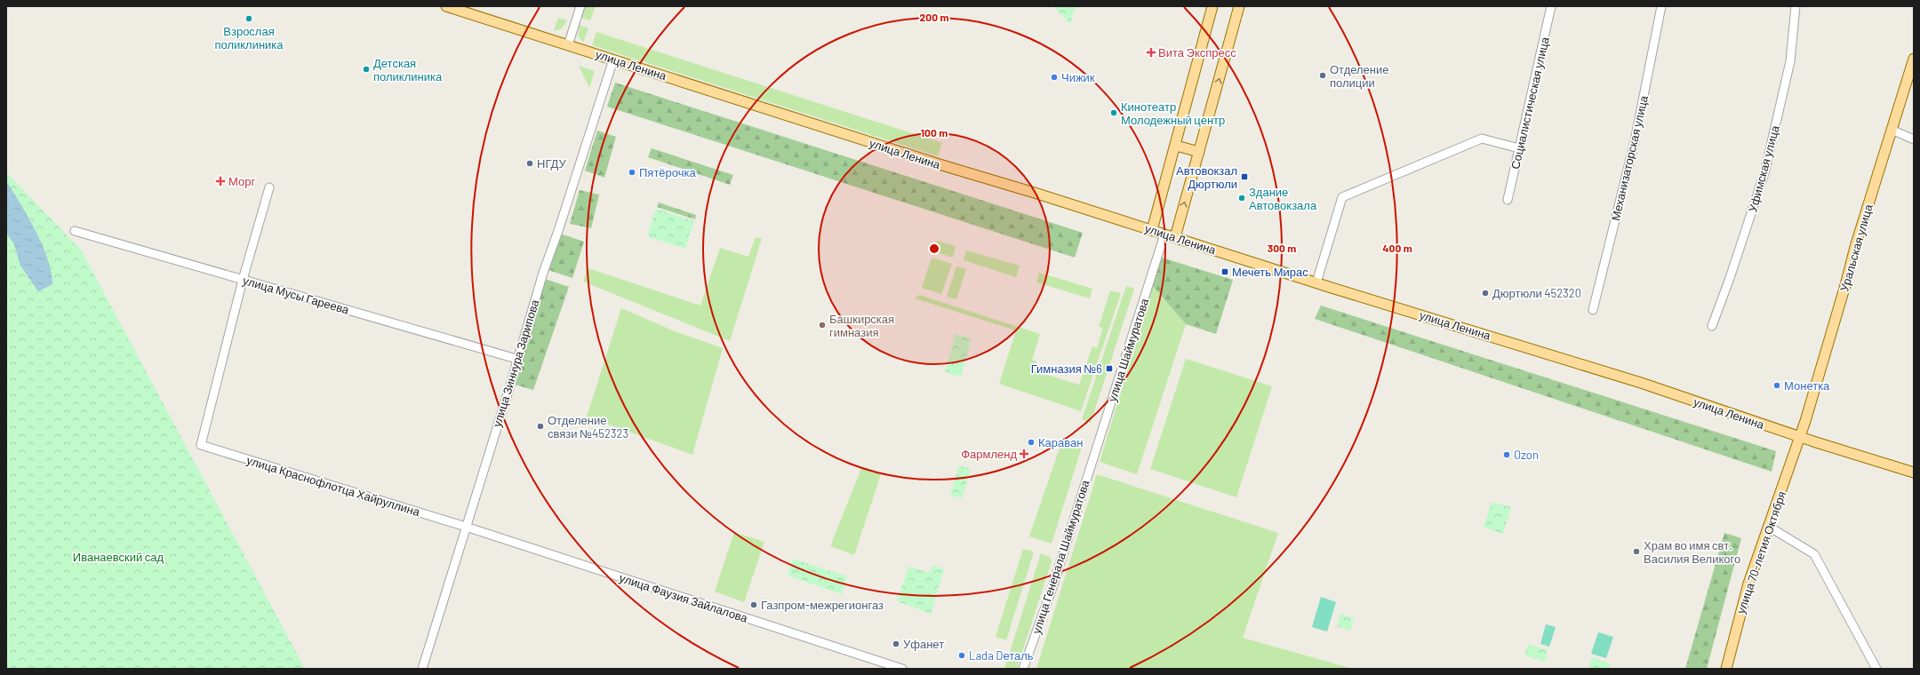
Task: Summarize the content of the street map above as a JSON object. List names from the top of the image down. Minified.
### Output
{"streets":{"main road":["улица Ленина","Уральская улица","улица 70-летия Октября"],"street":["Социалистическая улица","Механизаторская улица","Уфимская улица","улица Мусы Гареева","улица Шаймуратова","улица Зиннура Зарипова","улица Краснофлотца Хайруллина","улица Генерала Шаймуратова","улица Фаузия Зайлалова"]},"crossings":[["улица Ленина","Уральская улица"],["улица Ленина","улица Шаймуратова"],["улица Ленина","улица Зиннура Зарипова"],["улица Ленина","улица 70-летия Октября"],["Уральская улица","улица 70-летия Октября"],["улица Мусы Гареева","улица Зиннура Зарипова"],["улица Мусы Гареева","улица Краснофлотца Хайруллина"],["улица Шаймуратова","улица Генерала Шаймуратова"],["улица Зиннура Зарипова","улица Краснофлотца Хайруллина"],["улица Зиннура Зарипова","улица Фаузия Зайлалова"],["улица Краснофлотца Хайруллина","улица Фаузия Зайлалова"]],"parks":["Иванаевский сад"],"places":{"other":["Взрослая поликлиника","Детская поликлиника","Отделение полиции","Чижик","Кинотеатр Молодежный центр","НГДУ","Пятёрочка","Здание Автовокзала","Дюртюли 452320","Башкирская гимназия","Монетка","Отделение связи №452323","Караван","Ozon","Храм во имя свт. Василия Великого","Газпром-межрегионгаз","Уфанет","Lada Dеталь"],"health":["Вита Экспресс","Морг","Фармленд"],"transit":["Автовокзал Дюртюли","Мечеть Мирас","Гимназия №6"]},"rings":["200 m","100 m","300 m","400 m"]}
